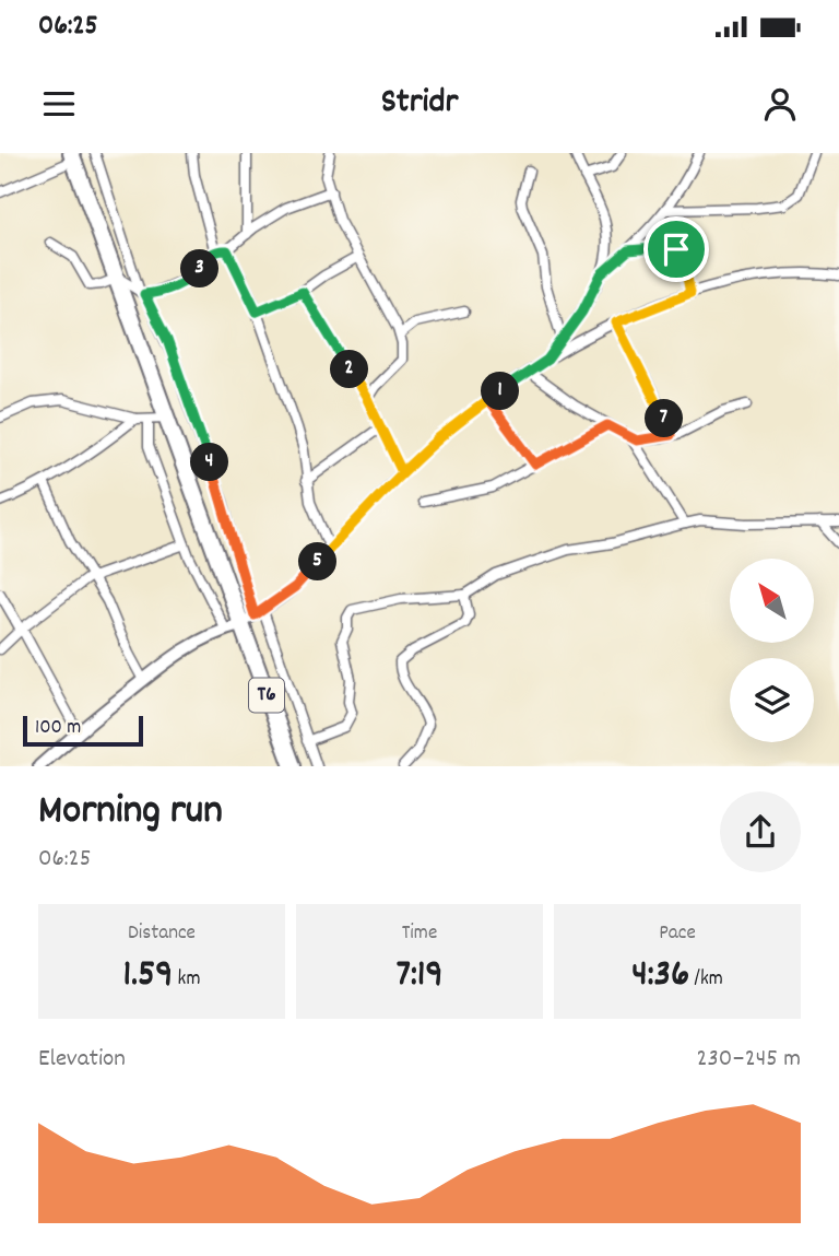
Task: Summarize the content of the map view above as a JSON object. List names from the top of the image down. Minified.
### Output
{"streets":{"highway":["T6"]},"scale_bar":"100 m","north":"top left","page":{"status":"06:25","header":"Stridr","pins":["3","2","1","7","4","5"],"scale":"100 m","heading":["Morning run","06:25"],"stats":[["Distance","1.59 km"],["Time","7:19"],["Pace","4:36 /km"]],"chart":["Elevation","230–245 m"]}}
